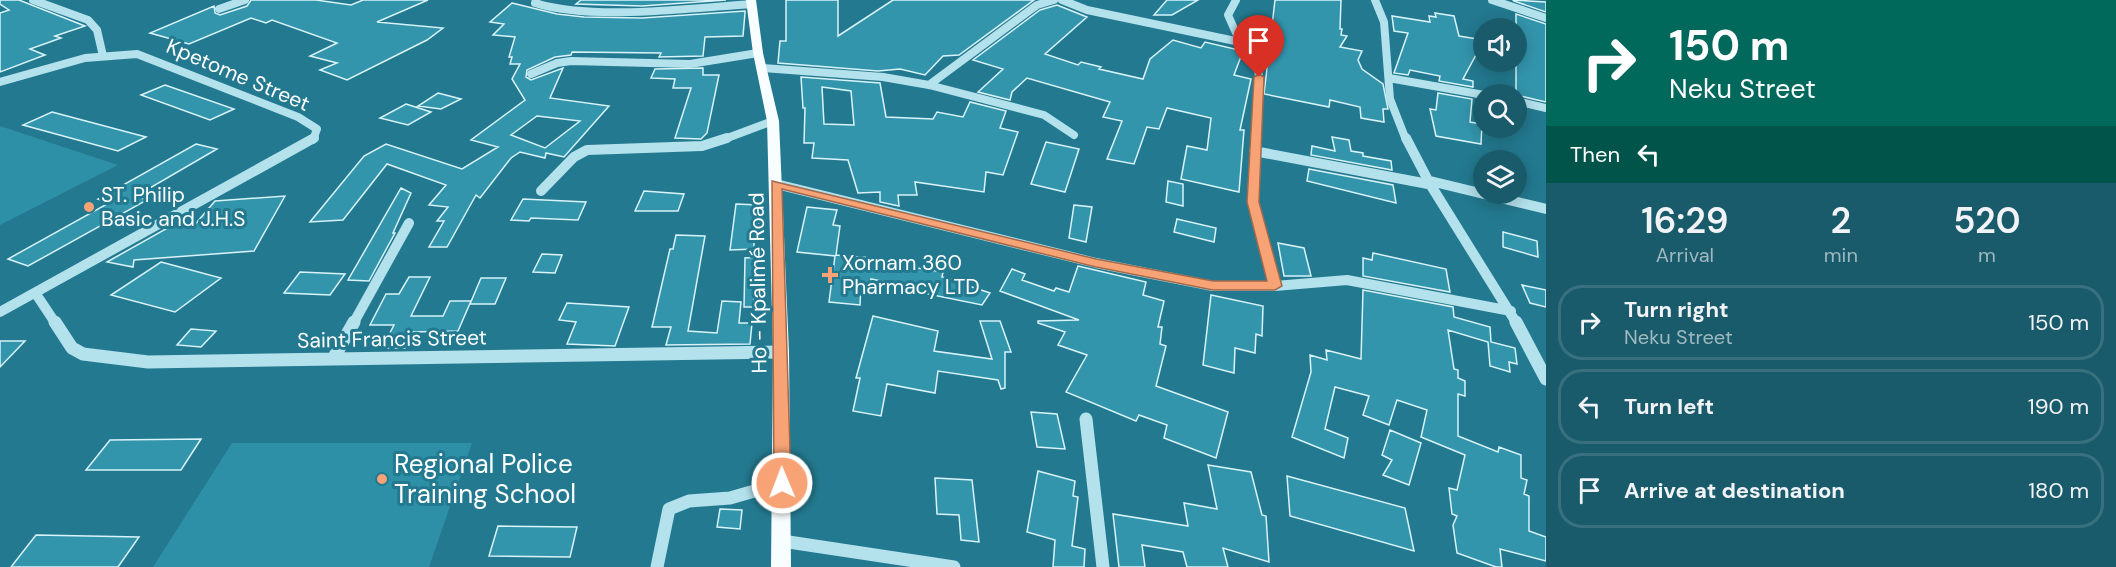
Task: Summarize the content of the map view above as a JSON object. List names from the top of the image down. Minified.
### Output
{"streets":{"main road":["Ho - Kpalimé Road"],"street":["Kpetome Street","Saint Francis Street"]},"crossings":[["Kpetome Street","Saint Francis Street"],["Ho - Kpalimé Road","Saint Francis Street"]],"places":{"other":["ST. Philip Basic and J.H.S","Regional Police Training School"],"health":["Xornam 360 Pharmacy LTD"]},"page":{"turn":["150 m","Neku Street"],"then":"Then","eta":["16:29","Arrival","2","min","520","m"],"list":[{"name":"Turn right","note":"Neku Street","value":"150 m"},{"name":"Turn left","value":"190 m"},{"name":"Arrive at destination","value":"180 m"}]}}
